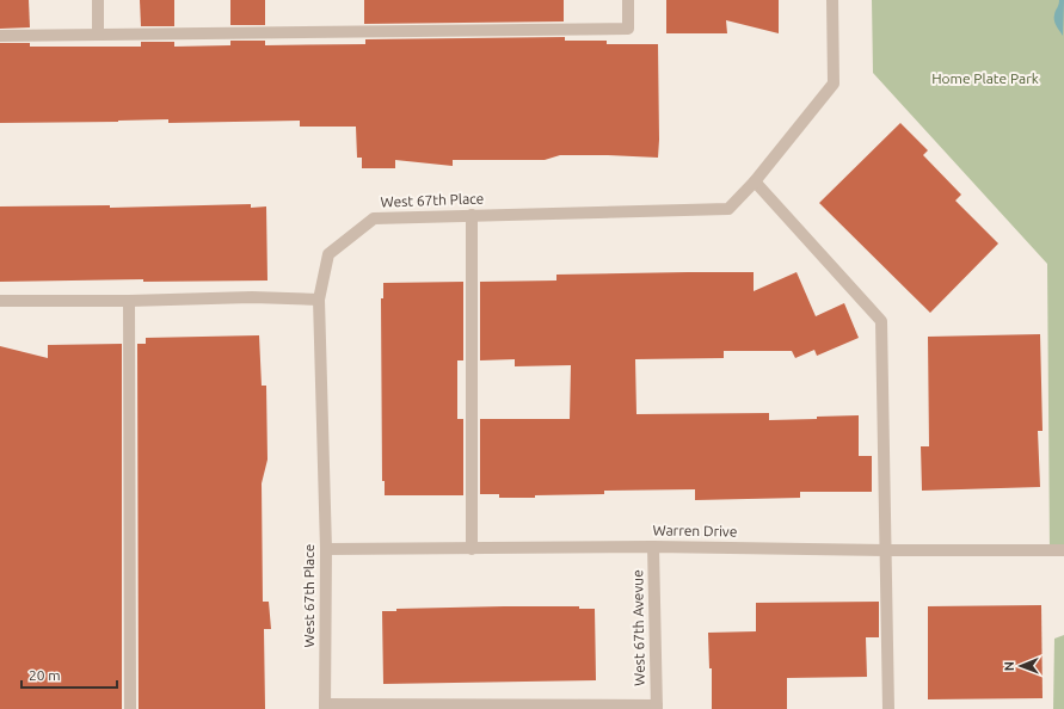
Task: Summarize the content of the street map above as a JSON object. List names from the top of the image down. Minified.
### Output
{"streets":{"street":["West 67th Place","Warren Drive","West 67th Avevue"]},"crossings":[["West 67th Place","Warren Drive"],["Warren Drive","West 67th Avevue"]],"parks":["Home Plate Park"],"scale_bar":"20 m","north":"left"}
